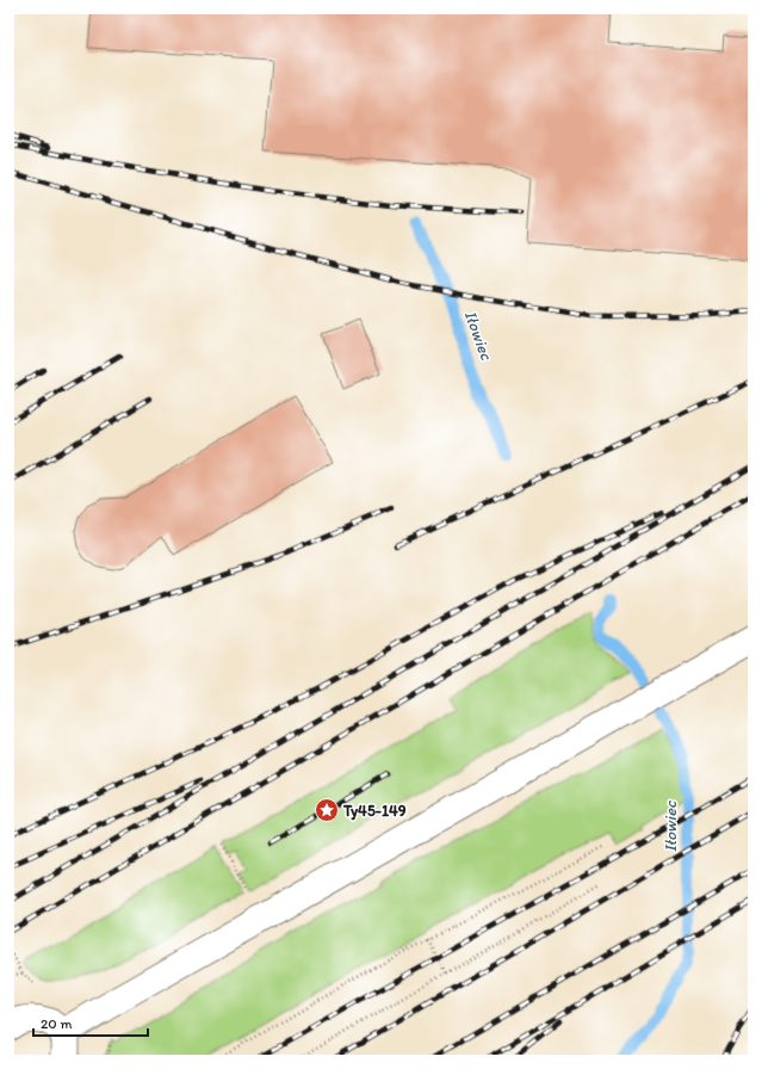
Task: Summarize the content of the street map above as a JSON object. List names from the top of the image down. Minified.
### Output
{"water":["Iłowiec"],"places":{"place":["Ty45-149"]},"scale_bar":"20 m"}
